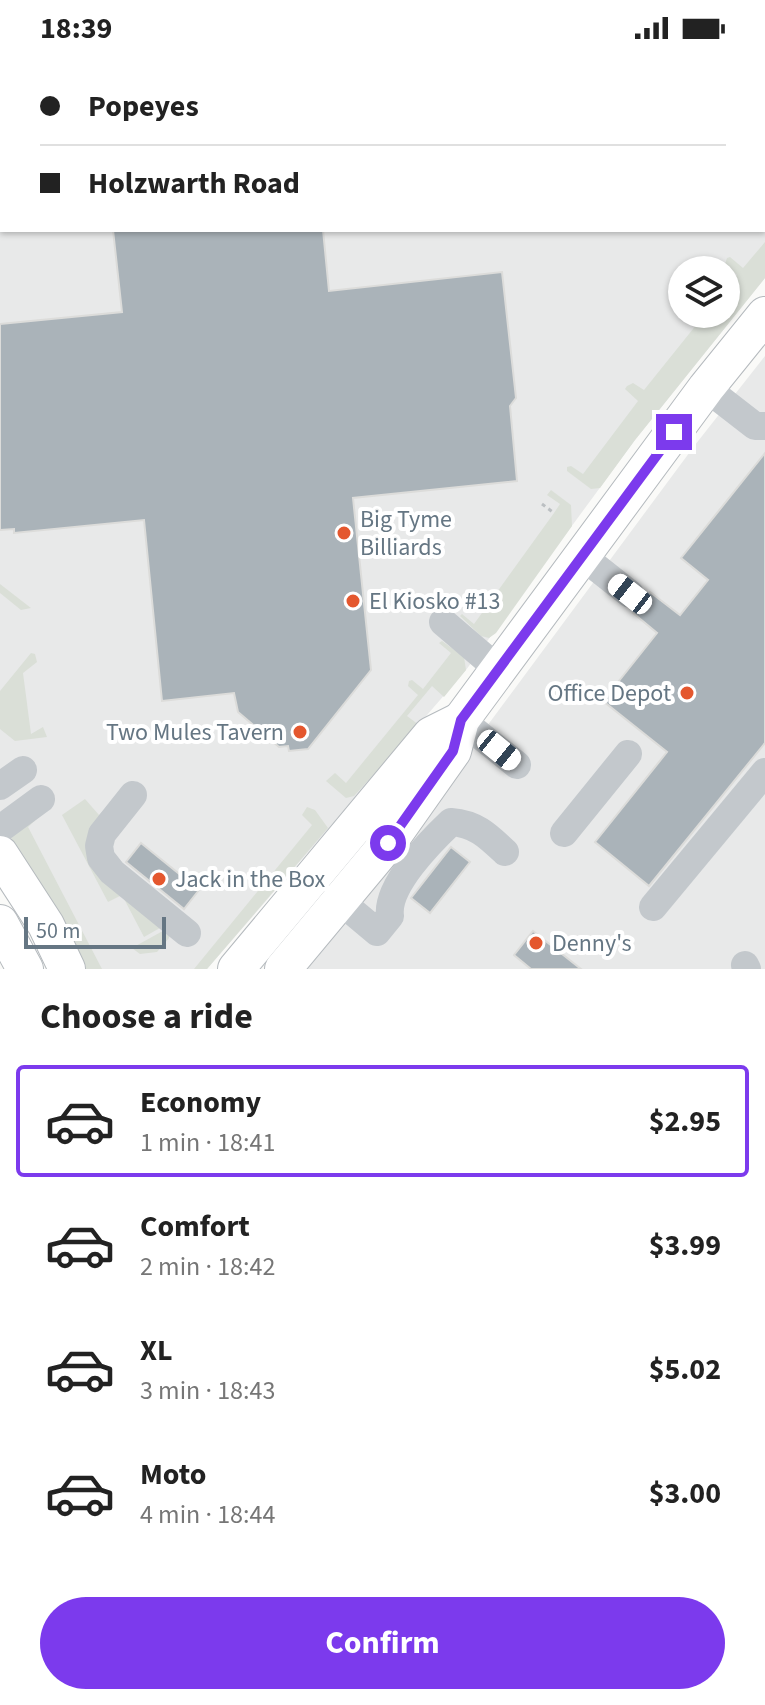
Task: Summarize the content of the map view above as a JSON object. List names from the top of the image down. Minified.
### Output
{"places":["Big Tyme Billiards","El Kiosko #13","Office Depot","Two Mules Tavern","Jack in the Box","Denny's"],"scale_bar":"50 m","page":{"status":"18:39","banner":["Popeyes","Holzwarth Road"],"scale":"50 m","heading":"Choose a ride","list":[{"name":"Economy","note":"1 min · 18:41","value":"$2.95"},{"name":"Comfort","note":"2 min · 18:42","value":"$3.99"},{"name":"XL","note":"3 min · 18:43","value":"$5.02"},{"name":"Moto","note":"4 min · 18:44","value":"$3.00"}],"buttons":"Confirm"}}
